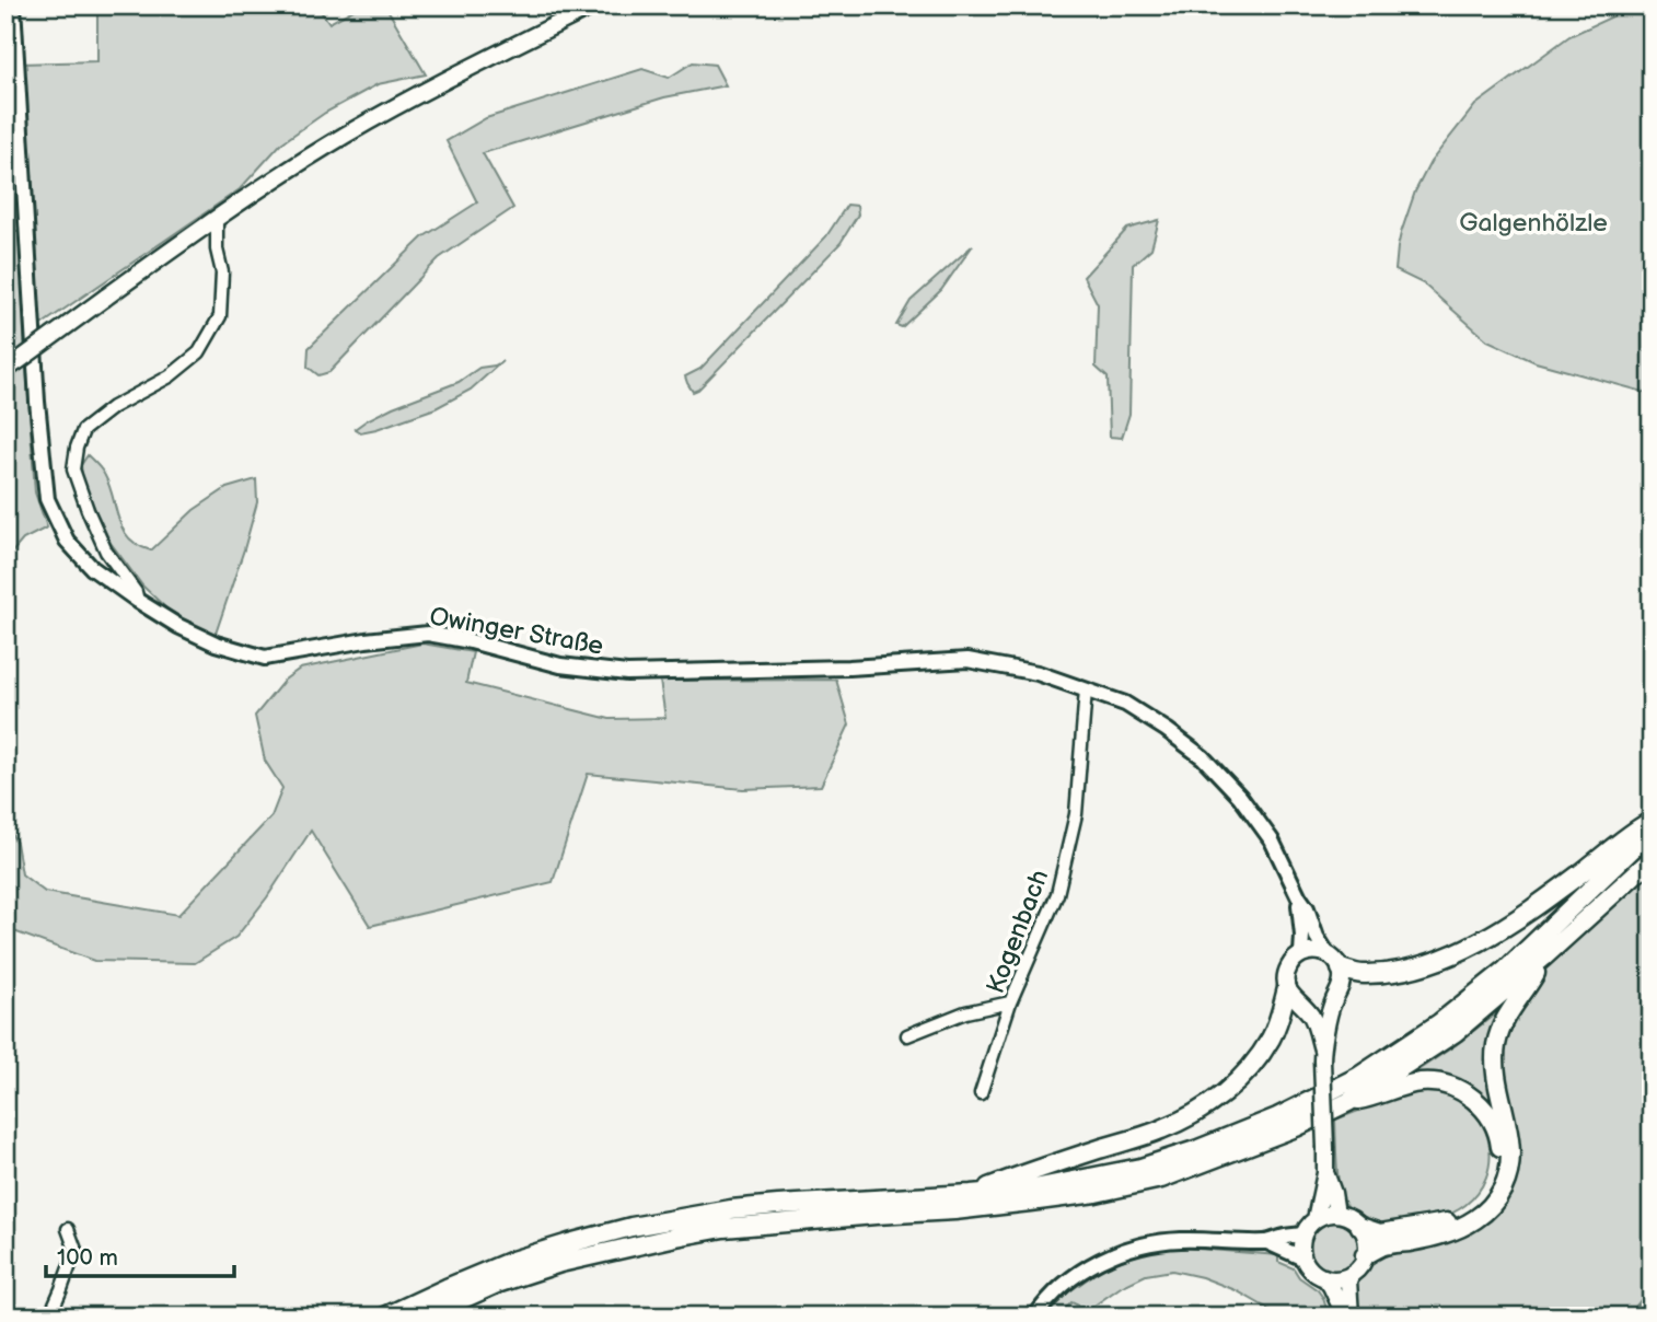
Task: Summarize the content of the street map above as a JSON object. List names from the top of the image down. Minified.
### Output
{"streets":{"street":["Owinger Straße","Kogenbach"]},"crossings":[["Owinger Straße","Kogenbach"]],"parks":["Galgenhölzle"],"scale_bar":"100 m"}
